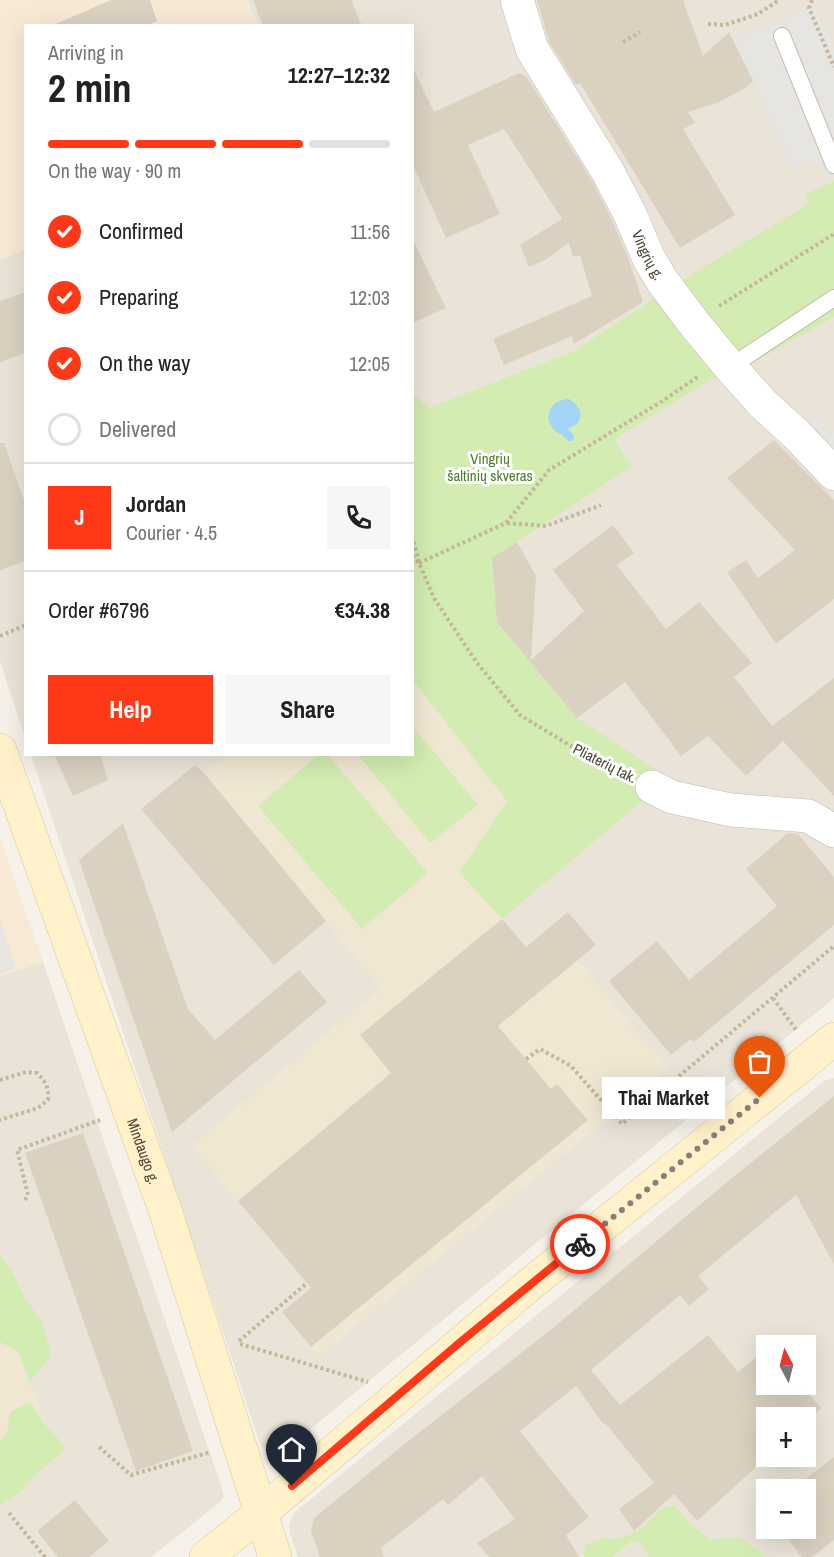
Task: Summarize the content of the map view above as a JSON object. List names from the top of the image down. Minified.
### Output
{"streets":{"main road":["Mindaugo g."],"street":["Vingrių g.","Pliaterių tak."]},"parks":["Vingrių šaltinių skveras"],"places":["Thai Market"],"north":"top","page":{"heading":["2 min","Arriving in","12:27–12:32"],"panel":["Jordan","Courier · 4.5","Order #6796","€34.38"],"bar":"On the way · 90 m","list":[["Confirmed","11:56"],["Preparing","12:03"],["On the way","12:05"],"Delivered"],"round":"J","buttons":["Help","Share"],"bubble":"Thai Market","map_buttons":["+","−"]}}
